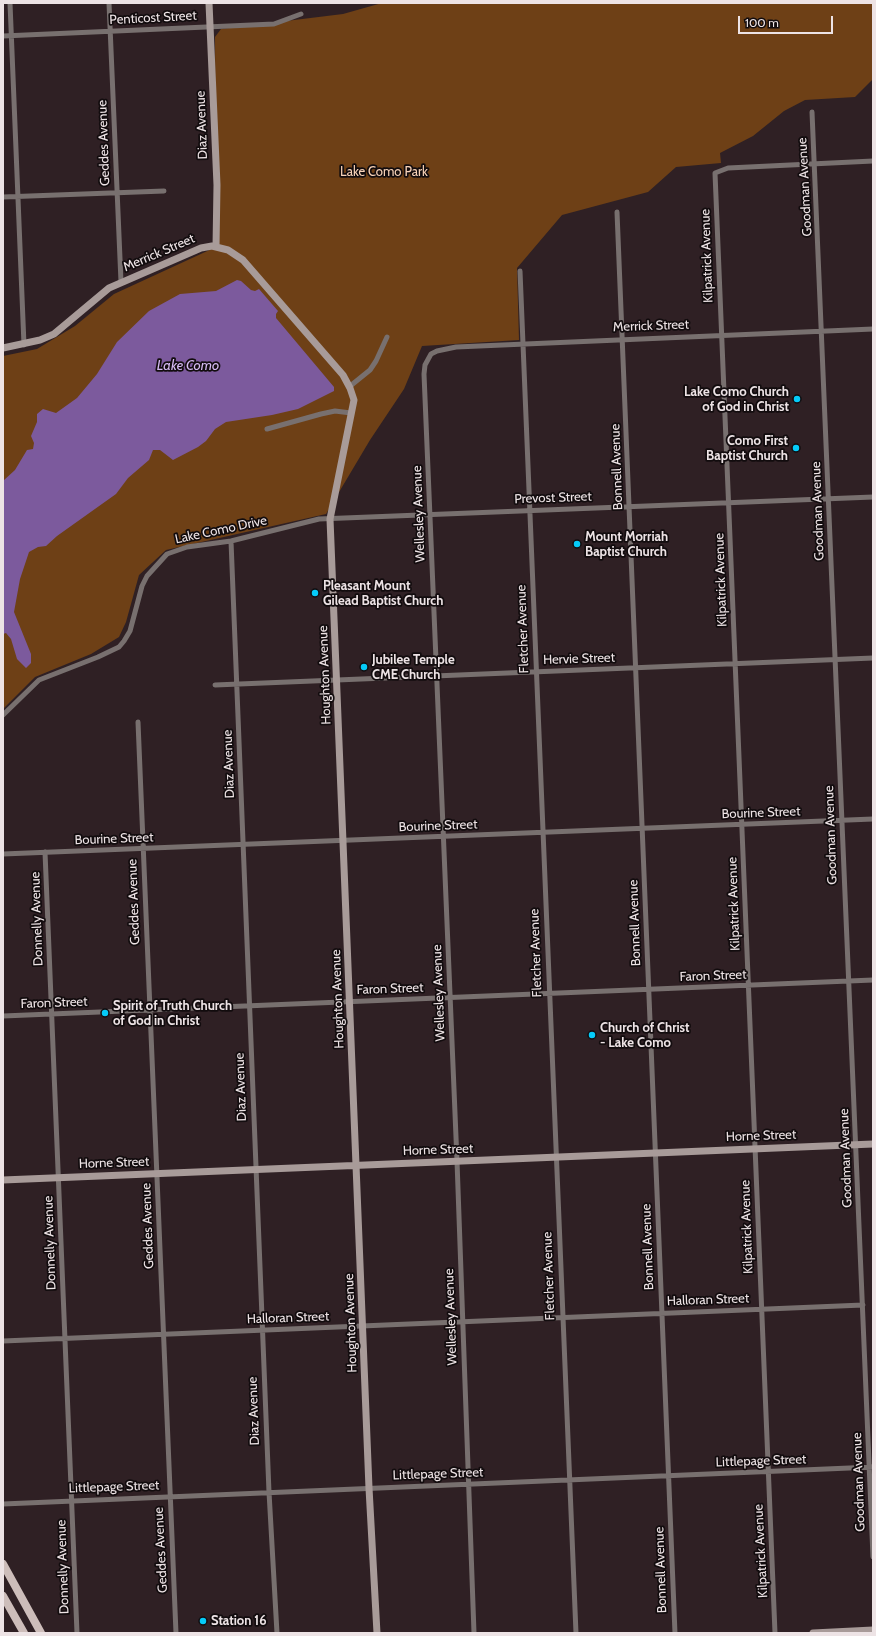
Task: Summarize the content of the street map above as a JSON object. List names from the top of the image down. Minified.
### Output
{"streets":{"street":["Penticost Street","Diaz Avenue","Geddes Avenue","Goodman Avenue","Merrick Street","Kilpatrick Avenue","Bonnell Avenue","Prevost Street","Wellesley Avenue","Lake Como Drive","Fletcher Avenue","Hervie Street","Houghton Avenue","Bourine Street","Donnelly Avenue","Faron Street","Horne Street","Halloran Street","Littlepage Street"]},"crossings":[["Penticost Street","Diaz Avenue"],["Penticost Street","Geddes Avenue"],["Diaz Avenue","Merrick Street"],["Diaz Avenue","Lake Como Drive"],["Diaz Avenue","Hervie Street"],["Diaz Avenue","Bourine Street"],["Diaz Avenue","Faron Street"],["Diaz Avenue","Horne Street"],["Diaz Avenue","Halloran Street"],["Diaz Avenue","Littlepage Street"],["Geddes Avenue","Merrick Street"],["Geddes Avenue","Bourine Street"],["Geddes Avenue","Faron Street"],["Geddes Avenue","Horne Street"],["Geddes Avenue","Halloran Street"],["Geddes Avenue","Littlepage Street"],["Goodman Avenue","Merrick Street"],["Goodman Avenue","Kilpatrick Avenue"],["Goodman Avenue","Prevost Street"],["Goodman Avenue","Hervie Street"],["Goodman Avenue","Bourine Street"],["Goodman Avenue","Faron Street"],["Goodman Avenue","Horne Street"],["Goodman Avenue","Halloran Street"],["Goodman Avenue","Littlepage Street"],["Merrick Street","Kilpatrick Avenue"],["Merrick Street","Bonnell Avenue"],["Merrick Street","Wellesley Avenue"],["Merrick Street","Fletcher Avenue"],["Merrick Street","Houghton Avenue"],["Kilpatrick Avenue","Prevost Street"],["Kilpatrick Avenue","Hervie Street"],["Kilpatrick Avenue","Bourine Street"],["Kilpatrick Avenue","Faron Street"],["Kilpatrick Avenue","Horne Street"],["Kilpatrick Avenue","Halloran Street"],["Kilpatrick Avenue","Littlepage Street"],["Bonnell Avenue","Prevost Street"],["Bonnell Avenue","Hervie Street"],["Bonnell Avenue","Bourine Street"],["Bonnell Avenue","Faron Street"],["Bonnell Avenue","Horne Street"],["Bonnell Avenue","Halloran Street"],["Bonnell Avenue","Littlepage Street"],["Prevost Street","Wellesley Avenue"],["Prevost Street","Lake Como Drive"],["Prevost Street","Fletcher Avenue"],["Prevost Street","Houghton Avenue"],["Wellesley Avenue","Hervie Street"],["Wellesley Avenue","Bourine Street"],["Wellesley Avenue","Faron Street"],["Wellesley Avenue","Horne Street"],["Wellesley Avenue","Halloran Street"],["Wellesley Avenue","Littlepage Street"],["Lake Como Drive","Houghton Avenue"],["Fletcher Avenue","Hervie Street"],["Fletcher Avenue","Bourine Street"],["Fletcher Avenue","Faron Street"],["Fletcher Avenue","Horne Street"],["Fletcher Avenue","Halloran Street"],["Fletcher Avenue","Littlepage Street"],["Hervie Street","Houghton Avenue"],["Houghton Avenue","Bourine Street"],["Houghton Avenue","Faron Street"],["Houghton Avenue","Horne Street"],["Houghton Avenue","Halloran Street"],["Houghton Avenue","Littlepage Street"],["Bourine Street","Donnelly Avenue"],["Donnelly Avenue","Faron Street"],["Donnelly Avenue","Horne Street"],["Donnelly Avenue","Halloran Street"],["Donnelly Avenue","Littlepage Street"]],"water":["Lake Como"],"parks":["Lake Como Park"],"places":["Lake Como Church of God in Christ","Como First Baptist Church","Mount Morriah Baptist Church","Pleasant Mount Gilead Baptist Church","Jubilee Temple CME Church","Spirit of Truth Church of God in Christ","Church of Christ - Lake Como","Station 16"],"scale_bar":"100 m"}
